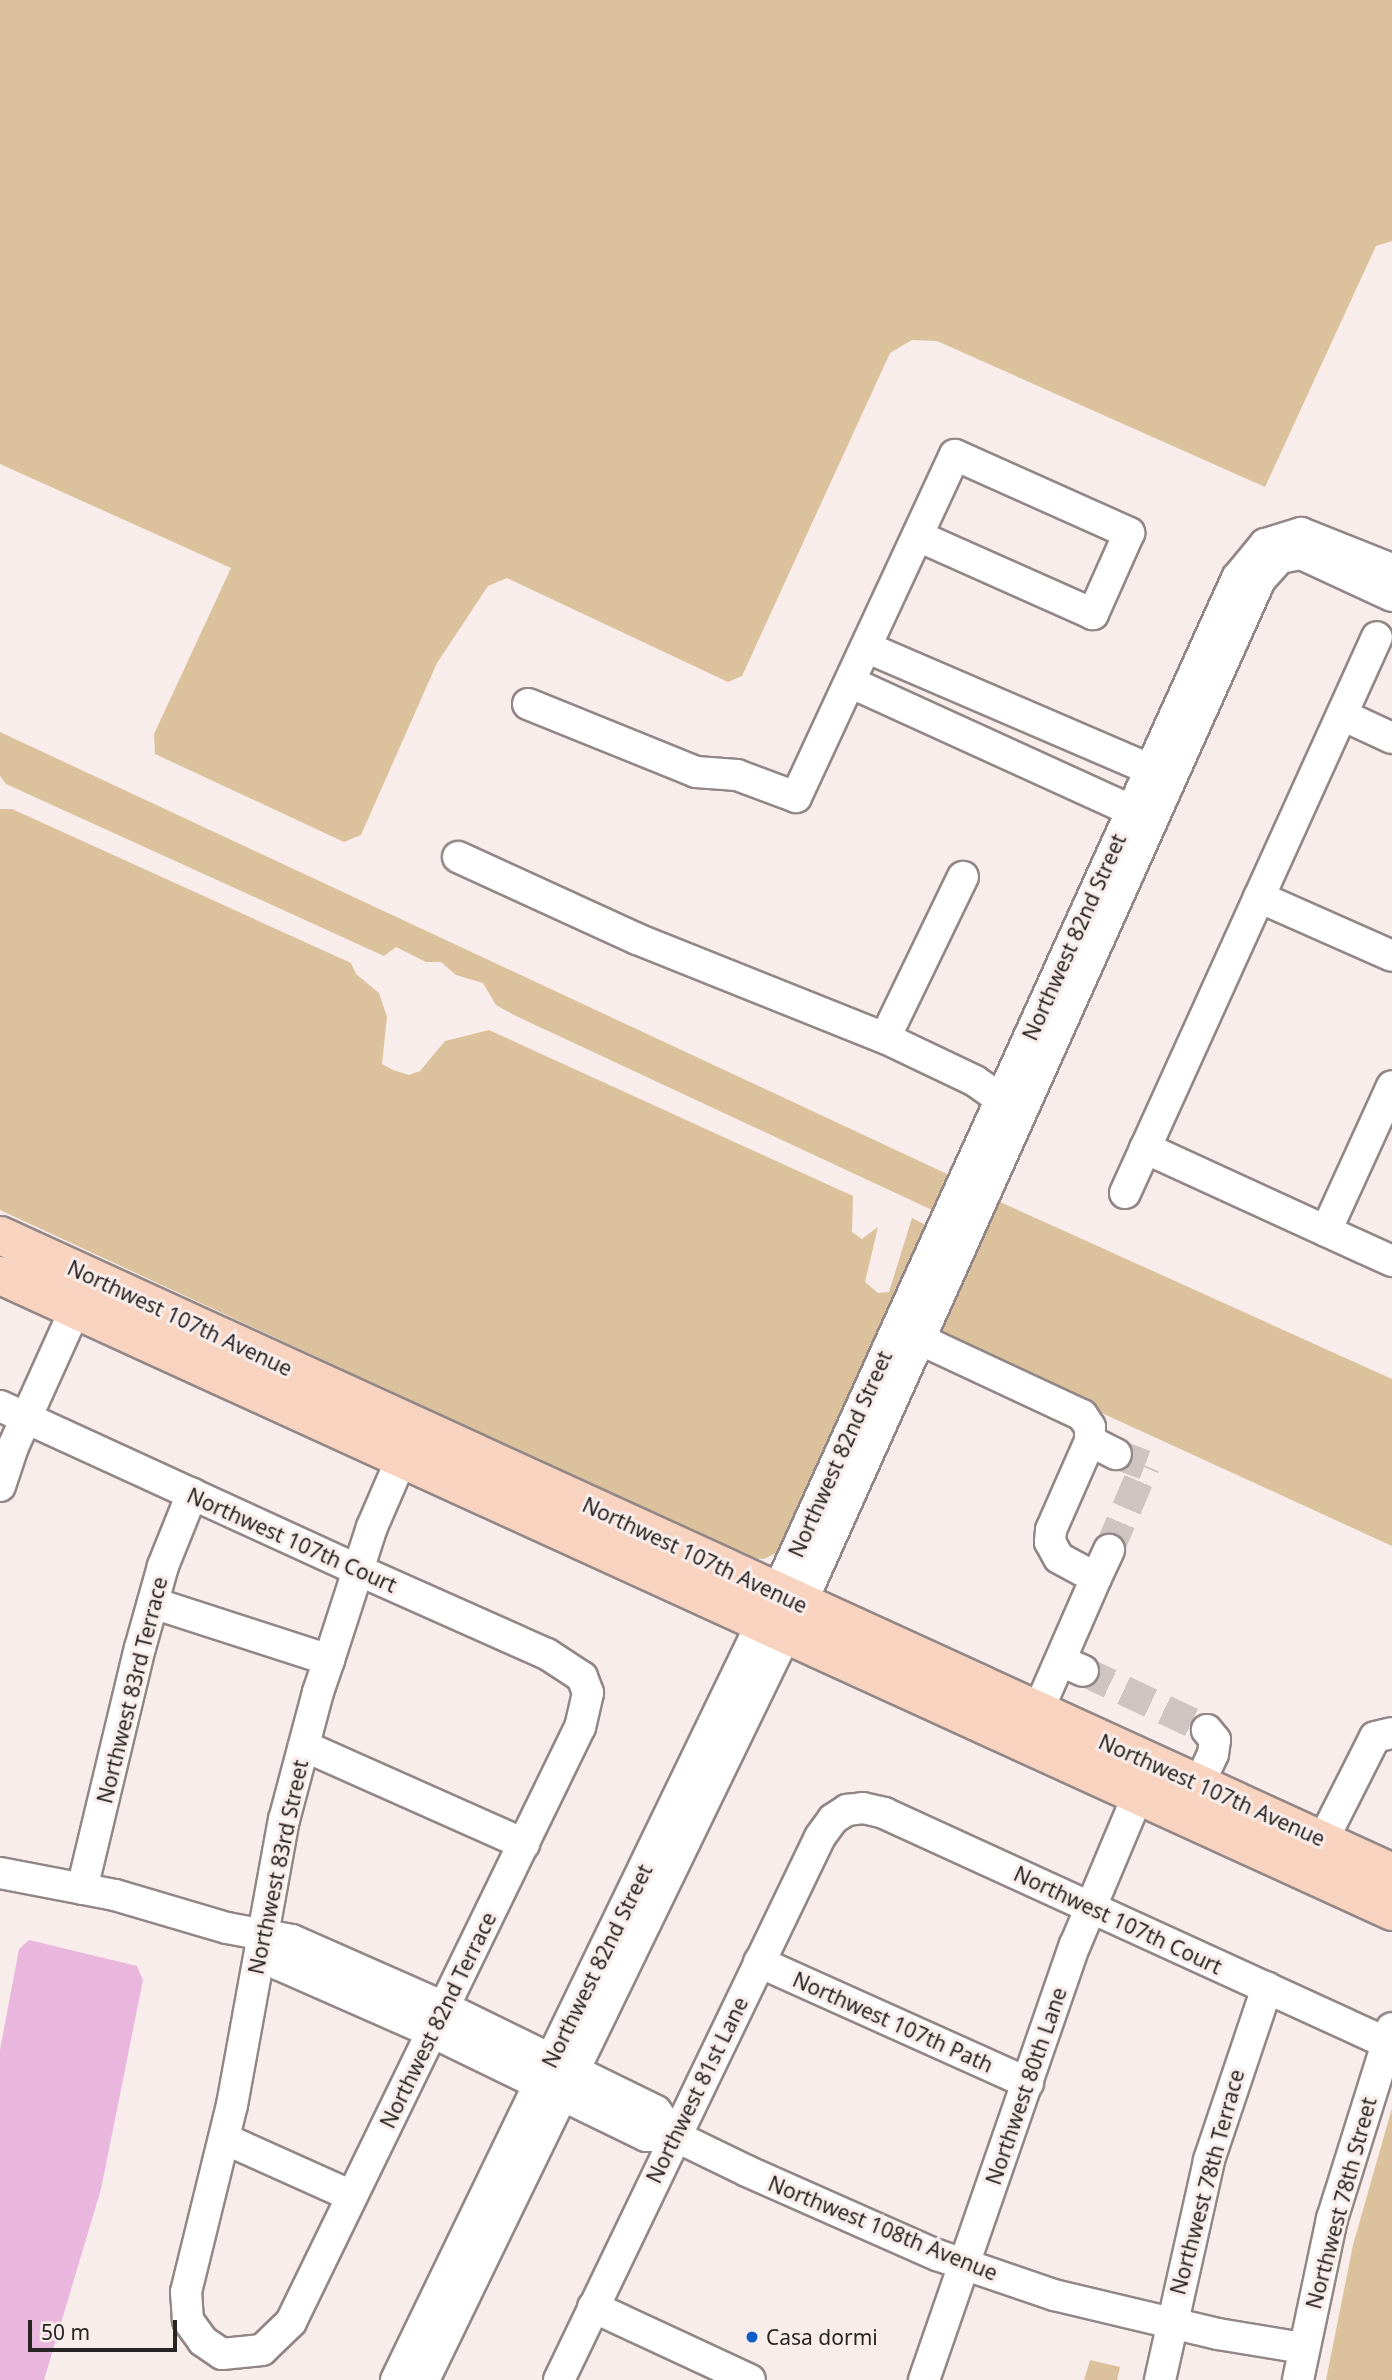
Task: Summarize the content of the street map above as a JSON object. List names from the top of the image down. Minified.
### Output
{"streets":{"main road":["Northwest 107th Avenue"],"street":["Northwest 82nd Street","Northwest 107th Court","Northwest 83rd Terrace","Northwest 83rd Street","Northwest 82nd Terrace","Northwest 107th Path","Northwest 80th Lane","Northwest 81st Lane","Northwest 78th Terrace","Northwest 78th Street","Northwest 108th Avenue"]},"crossings":[["Northwest 82nd Street","Northwest 107th Avenue"],["Northwest 82nd Street","Northwest 108th Avenue"],["Northwest 107th Avenue","Northwest 83rd Street"],["Northwest 107th Avenue","Northwest 80th Lane"],["Northwest 107th Court","Northwest 83rd Terrace"],["Northwest 107th Court","Northwest 83rd Street"],["Northwest 107th Court","Northwest 82nd Terrace"],["Northwest 107th Court","Northwest 80th Lane"],["Northwest 107th Court","Northwest 81st Lane"],["Northwest 107th Court","Northwest 78th Terrace"],["Northwest 107th Court","Northwest 78th Street"],["Northwest 83rd Street","Northwest 82nd Terrace"],["Northwest 83rd Street","Northwest 108th Avenue"],["Northwest 82nd Terrace","Northwest 108th Avenue"],["Northwest 107th Path","Northwest 80th Lane"],["Northwest 107th Path","Northwest 81st Lane"],["Northwest 80th Lane","Northwest 108th Avenue"],["Northwest 81st Lane","Northwest 108th Avenue"],["Northwest 78th Terrace","Northwest 108th Avenue"],["Northwest 78th Street","Northwest 108th Avenue"]],"places":["Casa dormi"],"scale_bar":"50 m"}
